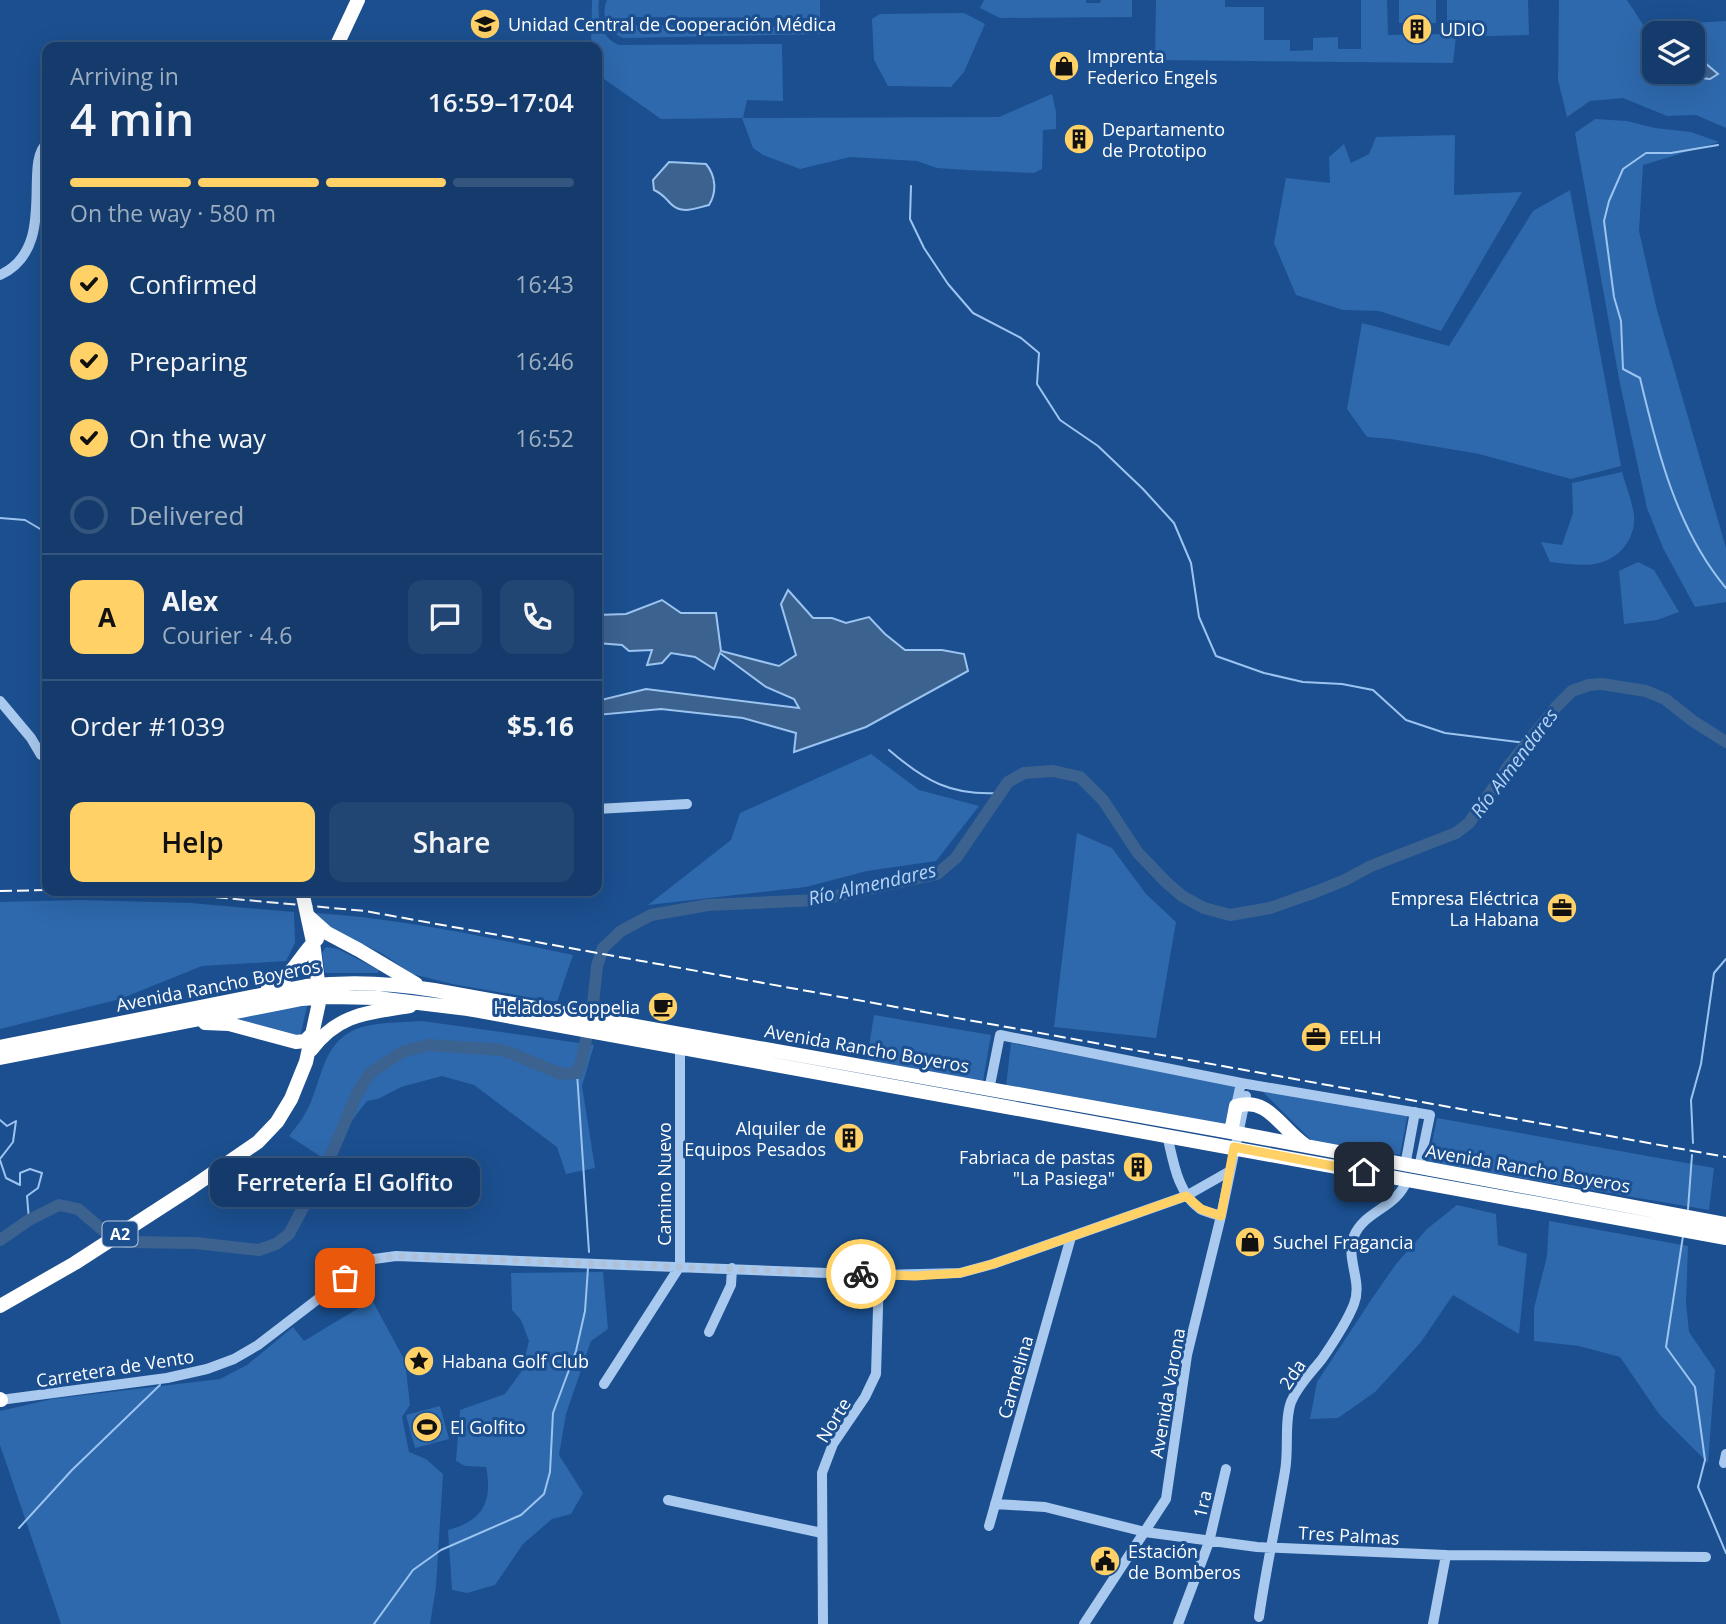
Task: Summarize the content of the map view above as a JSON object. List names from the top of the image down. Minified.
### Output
{"streets":{"highway":["Avenida Rancho Boyeros","A2"],"street":["Camino Nuevo","Carretera de Vento","2da","Carmelina","Avenida Varona","Norte","1ra","Tres Palmas"]},"crossings":[["Avenida Rancho Boyeros","Camino Nuevo"],["Avenida Rancho Boyeros","A2"],["Avenida Rancho Boyeros","2da"],["Avenida Rancho Boyeros","Avenida Varona"],["Camino Nuevo","Carretera de Vento"],["Carretera de Vento","Carmelina"],["Carretera de Vento","Avenida Varona"],["Carretera de Vento","Norte"],["2da","Tres Palmas"],["Carmelina","Tres Palmas"],["Avenida Varona","Tres Palmas"],["1ra","Tres Palmas"]],"water":["Río Almendares"],"places":{"school or university":["Unidad Central de Cooperación Médica"],"building":["UDIO","Departamento de Prototipo","Alquiler de Equipos Pesados","Fabriaca de pastas \"La Pasiega\""],"shop":["Imprenta Federico Engels","Suchel Fragancia"],"office":["Empresa Eléctrica La Habana","EELH"],"cafe":["Helados Coppelia"],"other":["Ferretería El Golfito"],"place":["Habana Golf Club"],"sports":["El Golfito"],"public building":["Estación de Bomberos"]},"page":{"heading":["4 min","Arriving in","16:59–17:04"],"panel":["Alex","Courier · 4.6","Order #1039","$5.16"],"bar":"On the way · 580 m","list":[["Confirmed","16:43"],["Preparing","16:46"],["On the way","16:52"],"Delivered"],"round":"A","buttons":["Help","Share"],"bubble":"Ferretería El Golfito"}}
